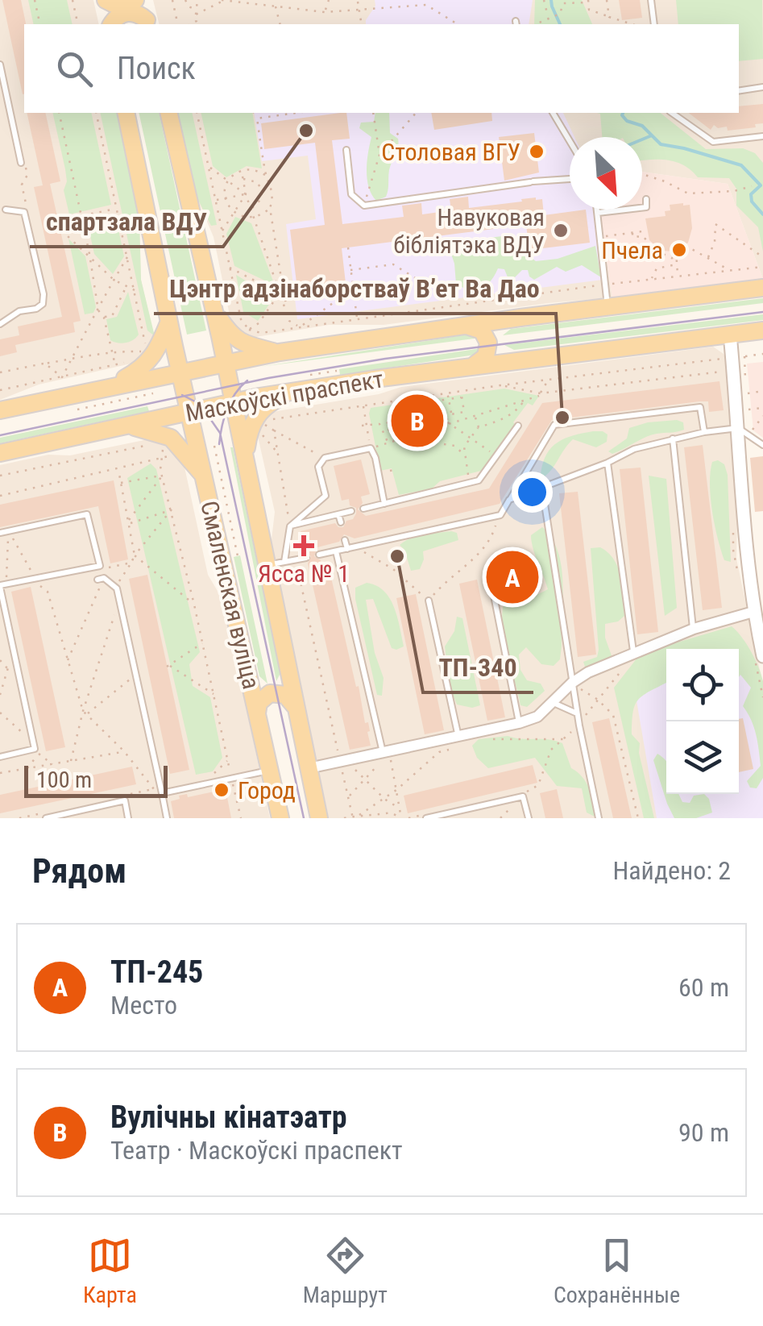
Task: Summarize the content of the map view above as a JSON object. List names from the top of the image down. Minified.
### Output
{"streets":{"main road":["Маскоўскі праспект","Смаленская вуліца"]},"crossings":[["Маскоўскі праспект","Смаленская вуліца"]],"places":{"other":["спартзала ВДУ","Столовая ВГУ","Навуковая бібліятэка ВДУ","Пчела","Цэнтр адзінаборстваў Вʼет Ва Дао","ТП-340","Город"],"health":["Ясса № 1"]},"scale_bar":"100 m","north":"bottom right","page":{"search":"Поиск","pins":["B","A"],"scale":"100 m","heading":["Рядом","Найдено: 2"],"list":[{"mark":"A","name":"ТП-245","note":"Место","value":"60 m"},{"mark":"B","name":"Вулічны кінатэатр","note":"Театр · Маскоўскі праспект","value":"90 m"}],"nav":["Карта","Маршрут","Сохранённые"]}}
